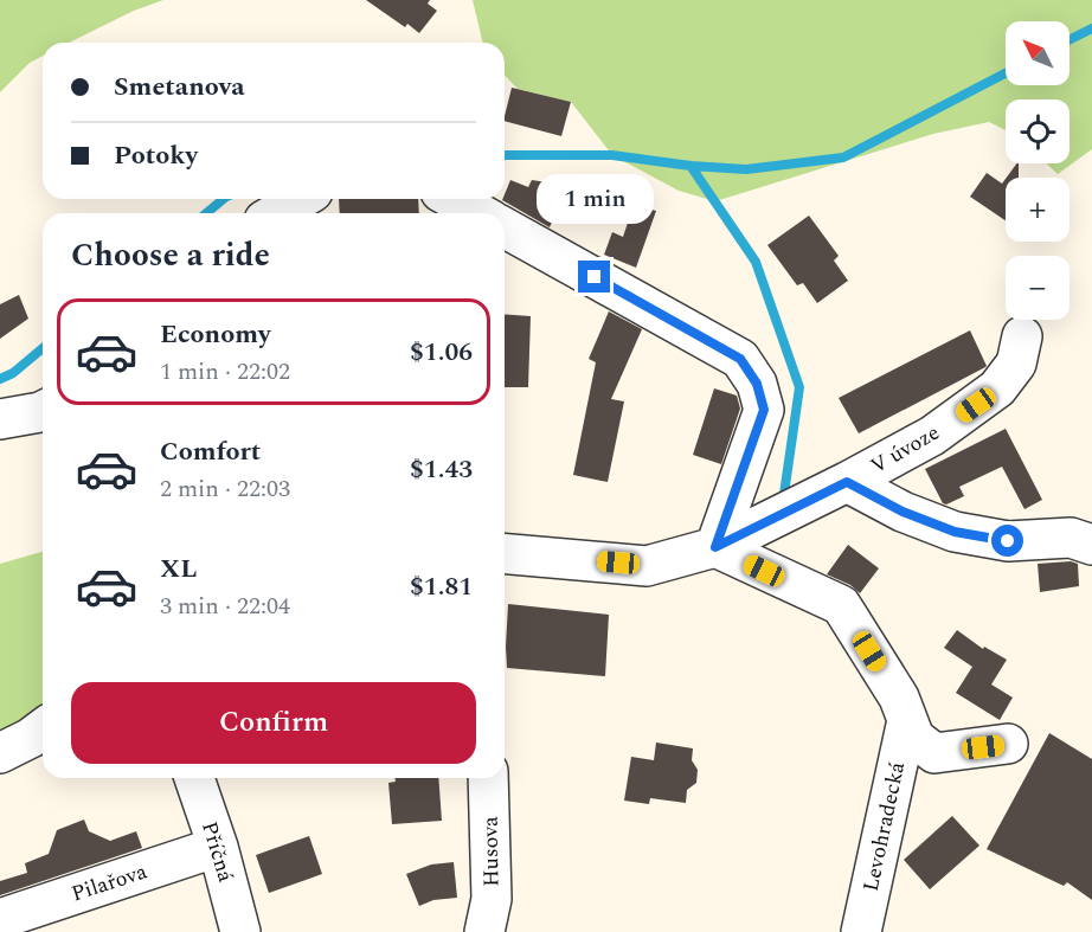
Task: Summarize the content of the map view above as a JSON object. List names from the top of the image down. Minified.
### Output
{"streets":{"street":["V úvoze","Levohradecká","Příčná","Husova","Pilařova"]},"crossings":[["V úvoze","Levohradecká"],["Příčná","Pilařova"]],"north":"top left","page":{"map_buttons":["+","−"],"banner":["Smetanova","Potoky"],"bubble":"1 min","heading":"Choose a ride","list":[{"name":"Economy","note":"1 min · 22:02","value":"$1.06"},{"name":"Comfort","note":"2 min · 22:03","value":"$1.43"},{"name":"XL","note":"3 min · 22:04","value":"$1.81"}],"buttons":"Confirm"}}
